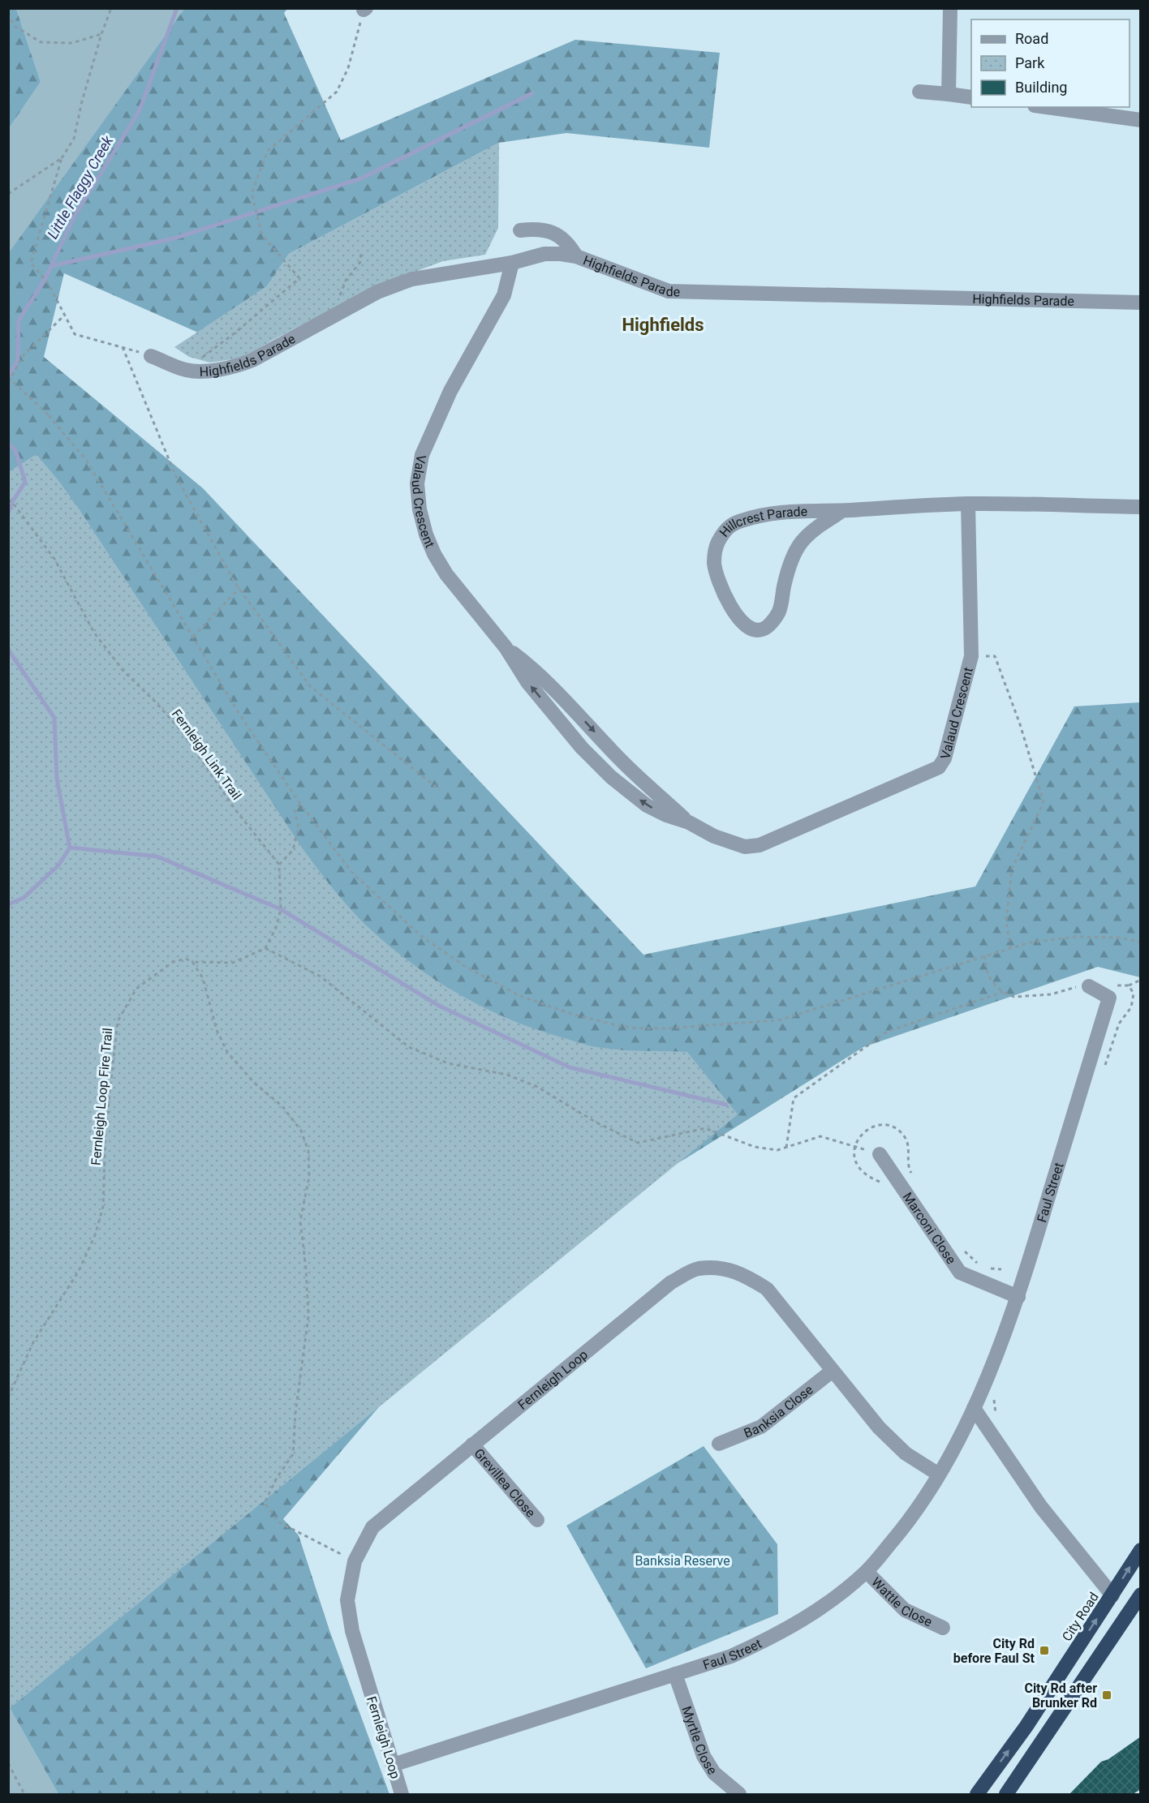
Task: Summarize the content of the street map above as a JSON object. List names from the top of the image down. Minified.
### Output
{"streets":{"highway":["City Road"],"street":["Highfields Parade","Valaud Crescent","Hillcrest Parade","Faul Street","Marconi Close","Fernleigh Loop","Banksia Close","Grevillea Close","Wattle Close","Myrtle Close"],"path":["Fernleigh Link Trail","Fernleigh Loop Fire Trail"]},"crossings":[["Highfields Parade","Valaud Crescent"],["Valaud Crescent","Hillcrest Parade"],["Faul Street","Marconi Close"],["Faul Street","Fernleigh Loop"],["Faul Street","Wattle Close"],["Faul Street","Myrtle Close"],["Fernleigh Loop","Banksia Close"],["Fernleigh Loop","Grevillea Close"]],"districts":["Highfields"],"water":["Little Flaggy Creek"],"parks":["Banksia Reserve"],"places":{"transit":["City Rd before Faul St","City Rd after Brunker Rd"]},"legend":["Road","Park","Building"]}
